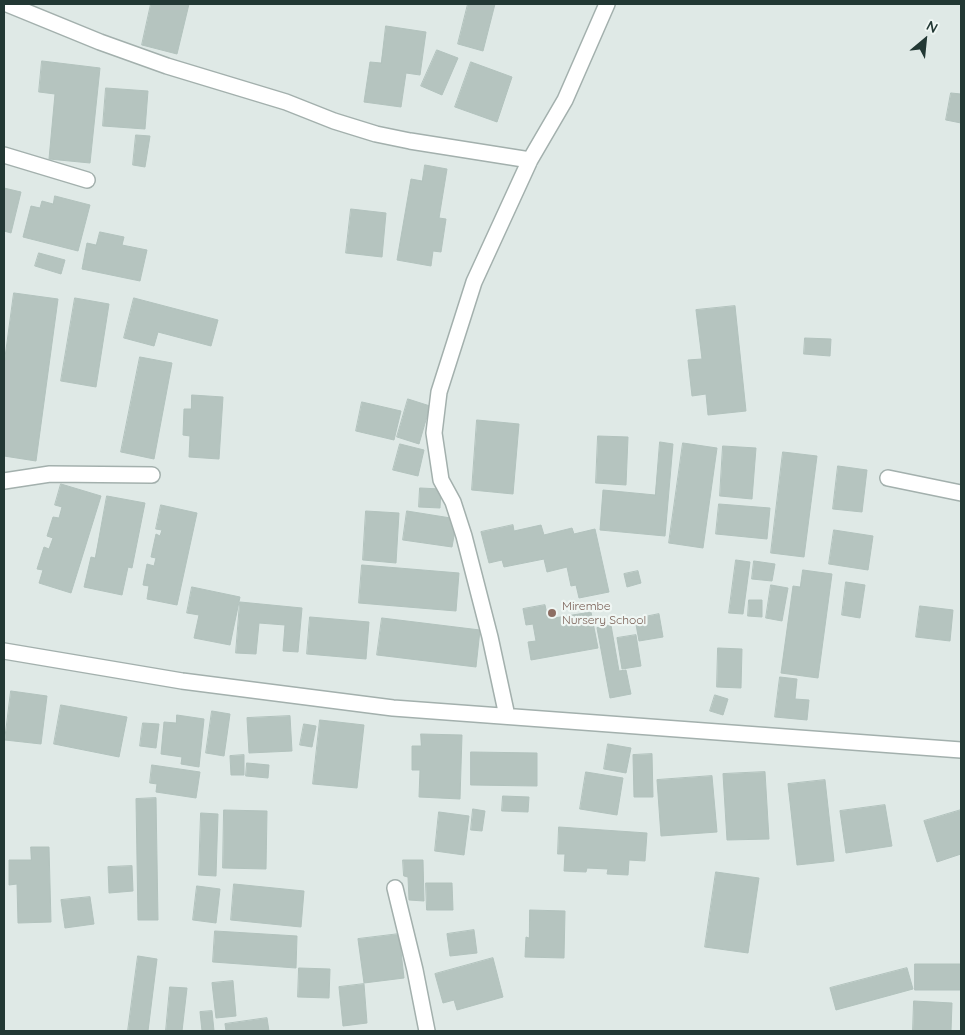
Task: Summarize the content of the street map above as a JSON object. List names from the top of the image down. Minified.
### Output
{"places":["Mirembe Nursery School"],"north":"top right"}
